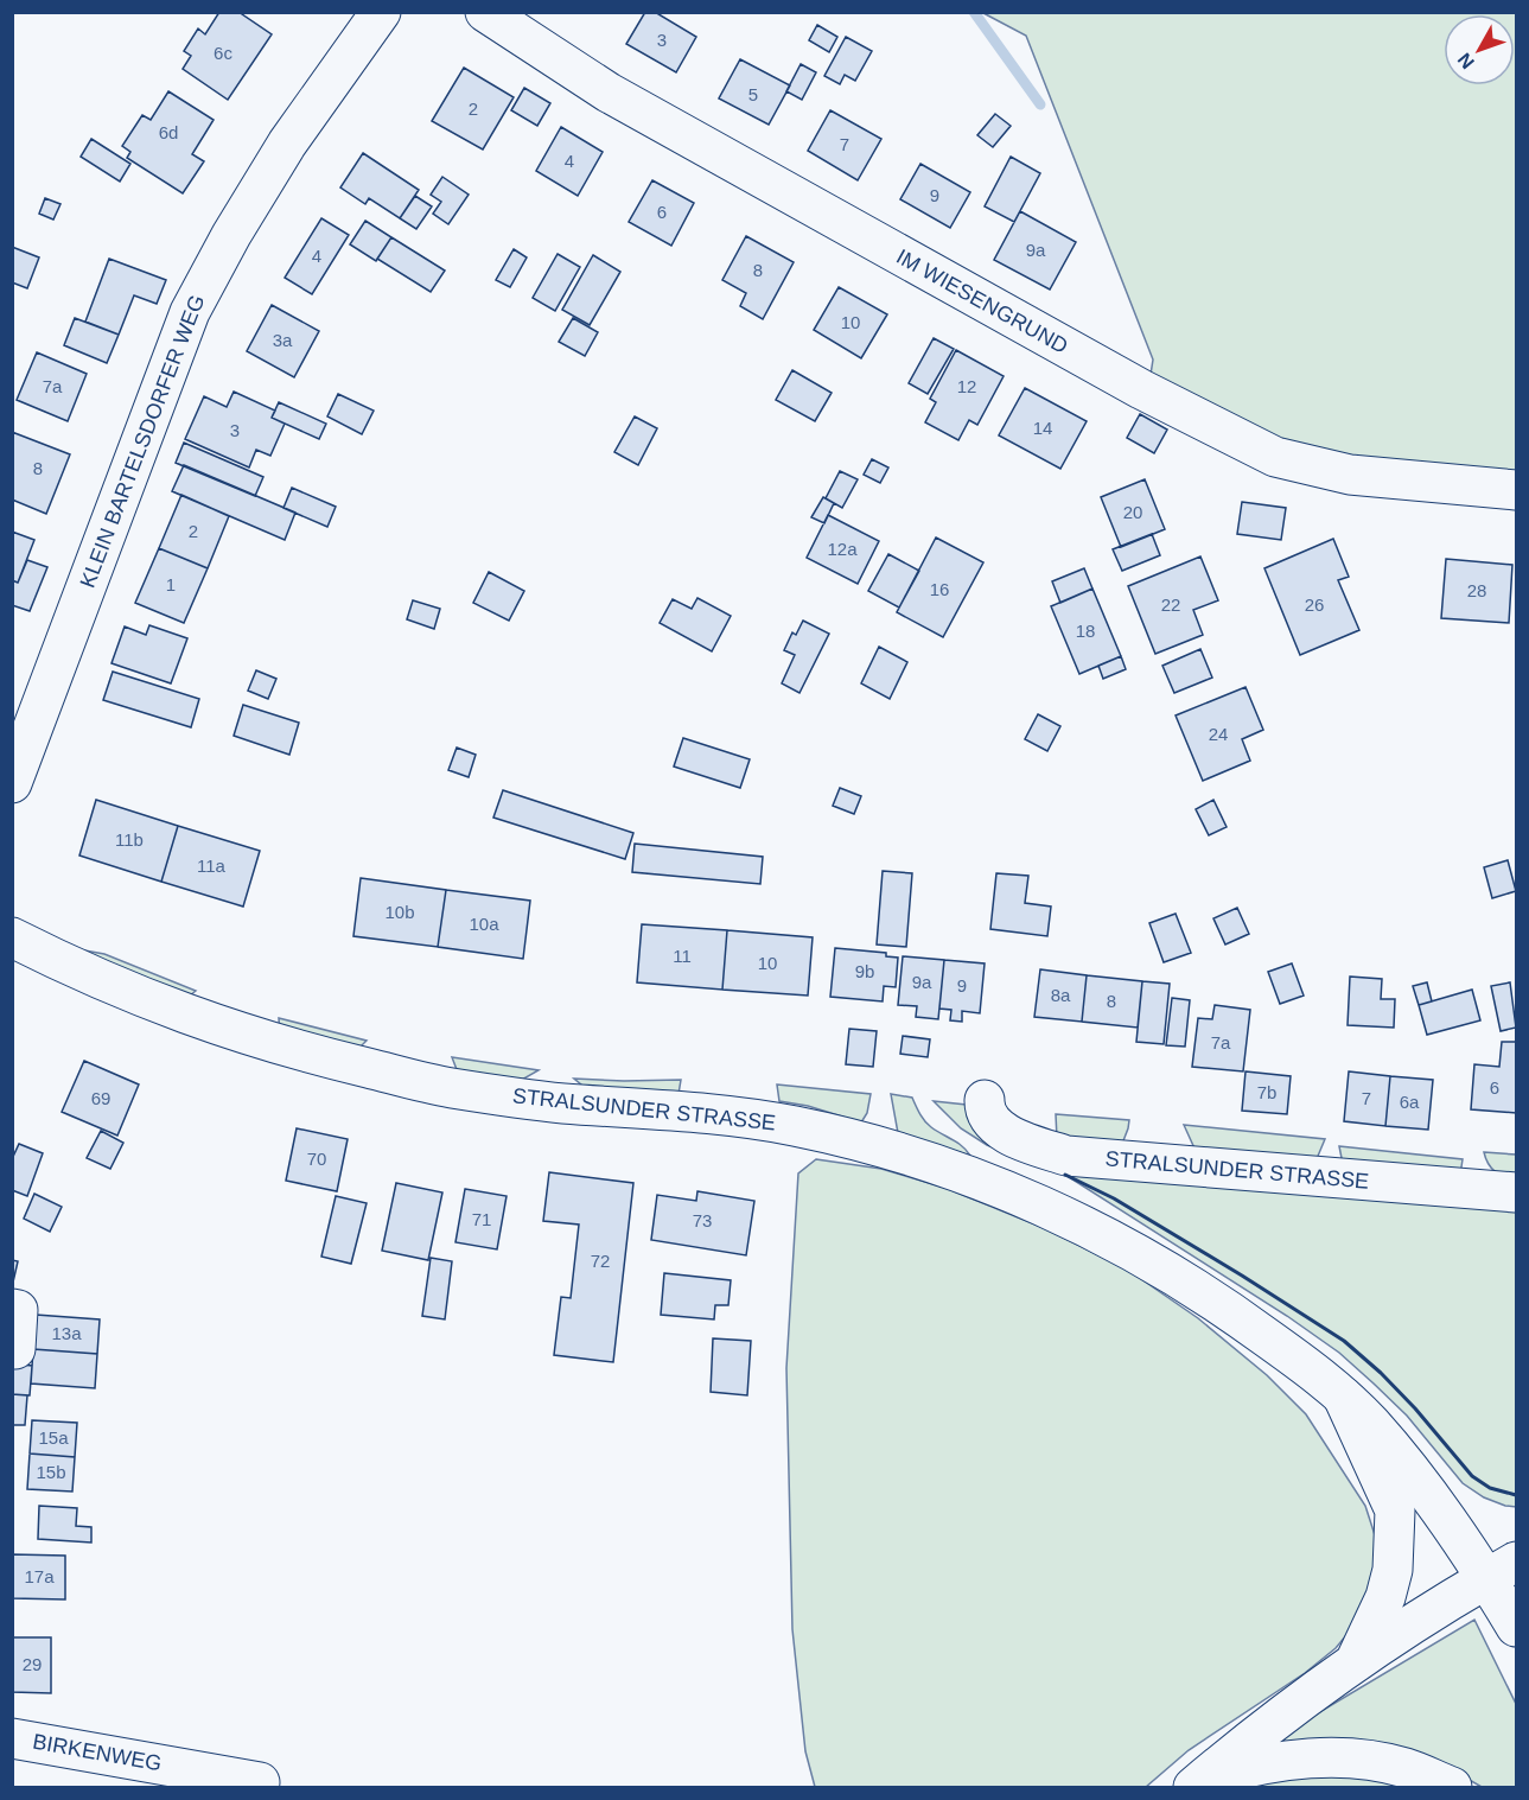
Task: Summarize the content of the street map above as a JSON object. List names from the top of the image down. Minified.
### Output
{"streets":{"main road":["IM WIESENGRUND","KLEIN BARTELSDORFER WEG","STRALSUNDER STRASSE","BIRKENWEG"]},"house_numbers":["3","6c","5","2","6d","7","4","9","6","9a","4","8","10","3a","7a","12","14","3","8","20","2","12a","1","16","28","22","26","18","24","11b","11a","10b","10a","11","10","9b","9a","9","8a","8","7a","6","7b","69","7","6a","70","71","73","72","13a","15a","15b","17a","29"],"north":"bottom left"}
